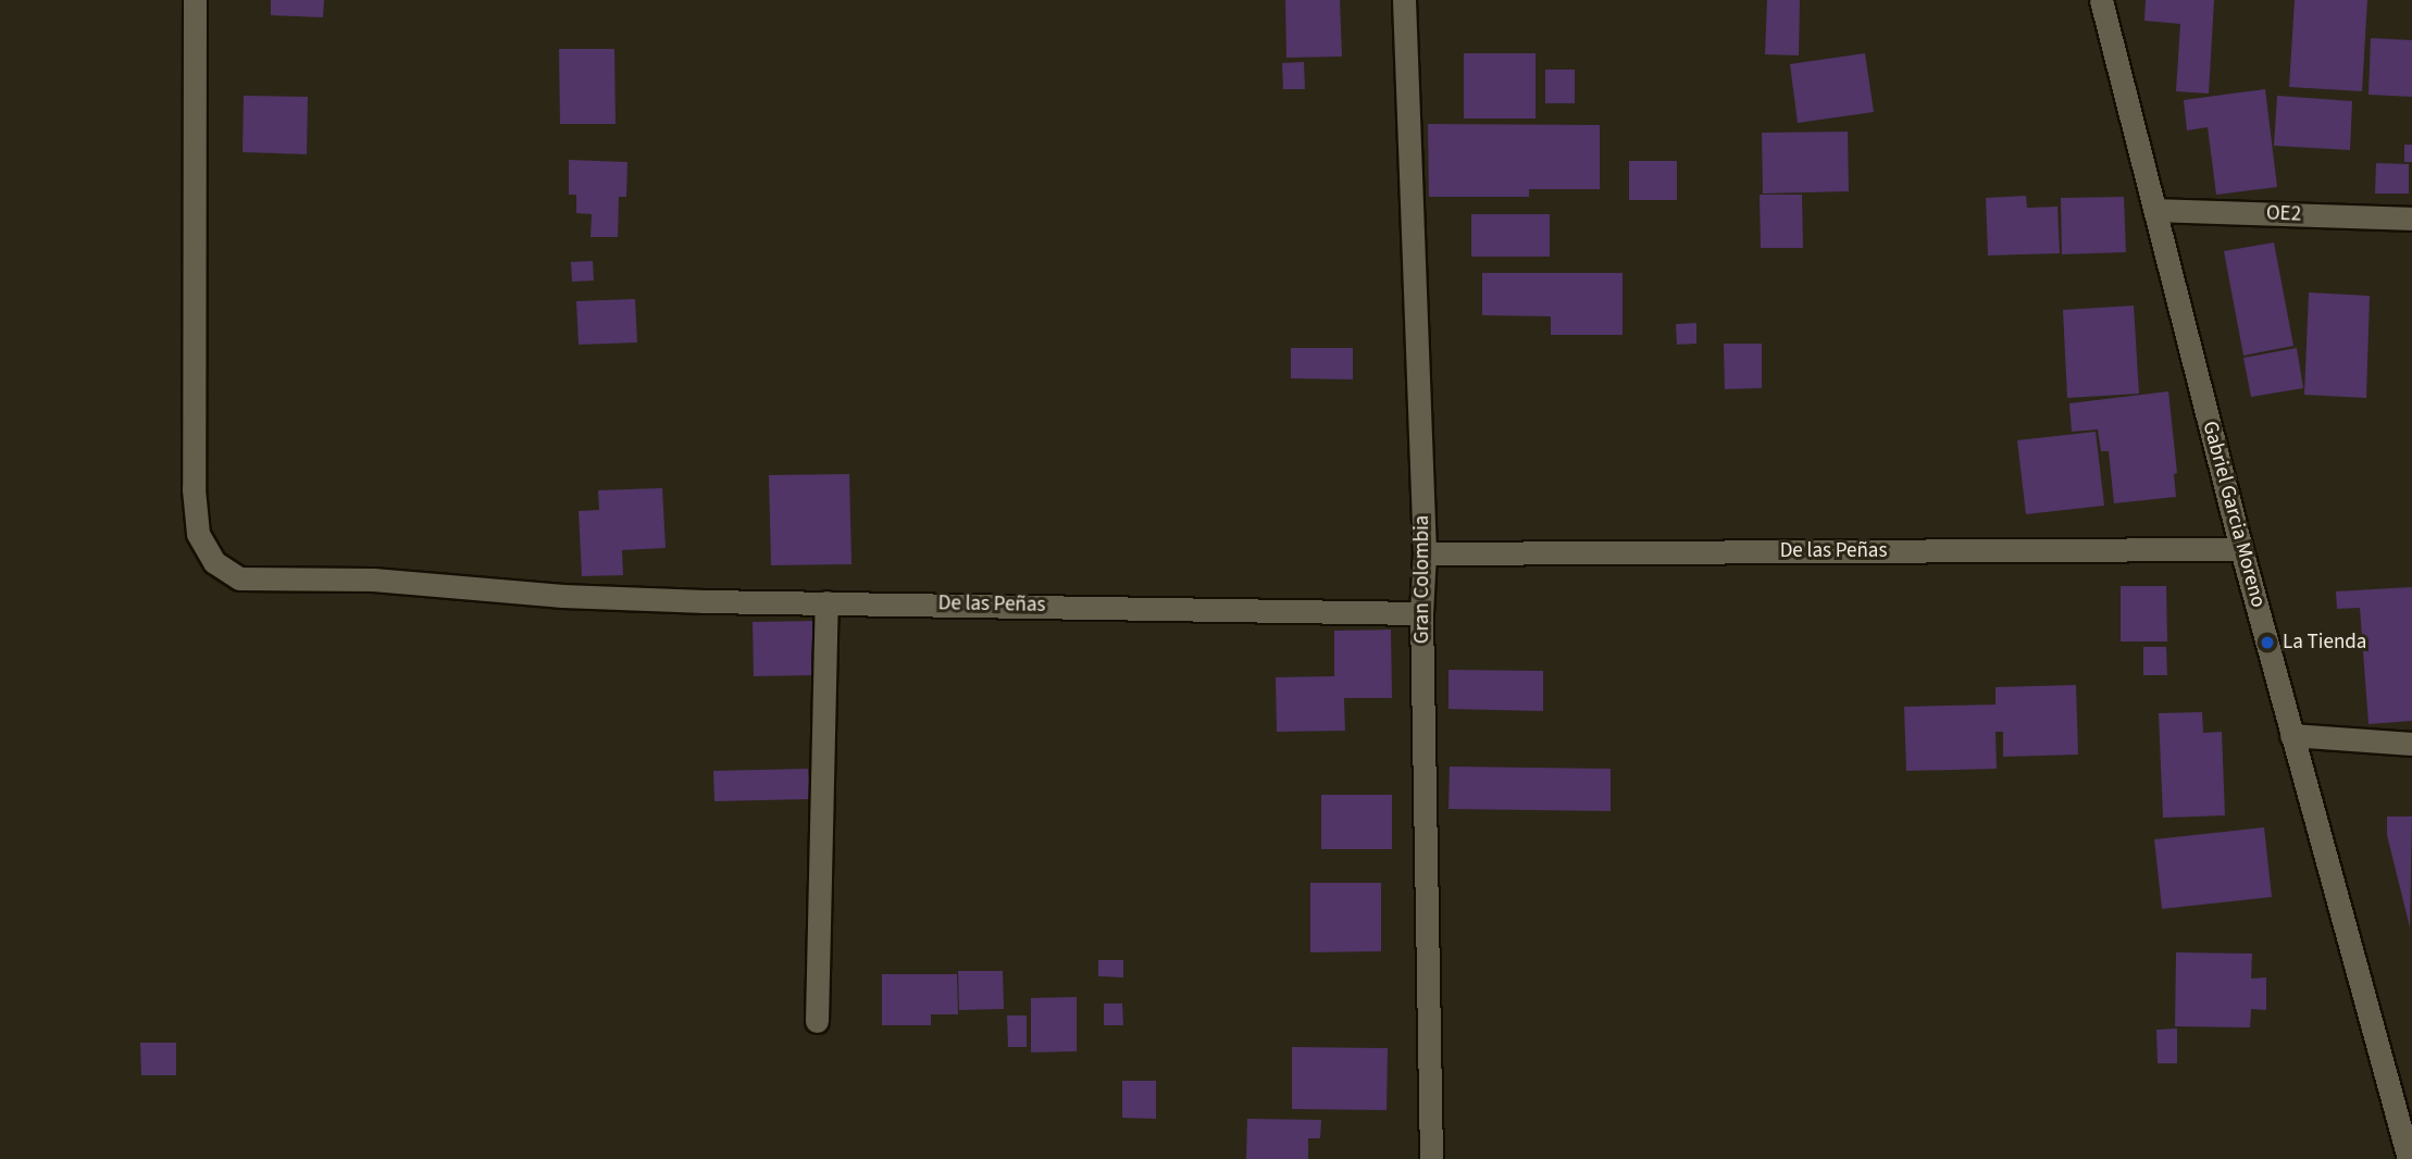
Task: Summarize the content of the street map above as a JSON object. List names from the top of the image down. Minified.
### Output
{"streets":{"street":["OE2","Gabriel Garcia Moreno","De las Peñas","Gran Colombia"]},"crossings":[["OE2","Gabriel Garcia Moreno"],["Gabriel Garcia Moreno","De las Peñas"],["De las Peñas","Gran Colombia"]],"places":["La Tienda"]}
